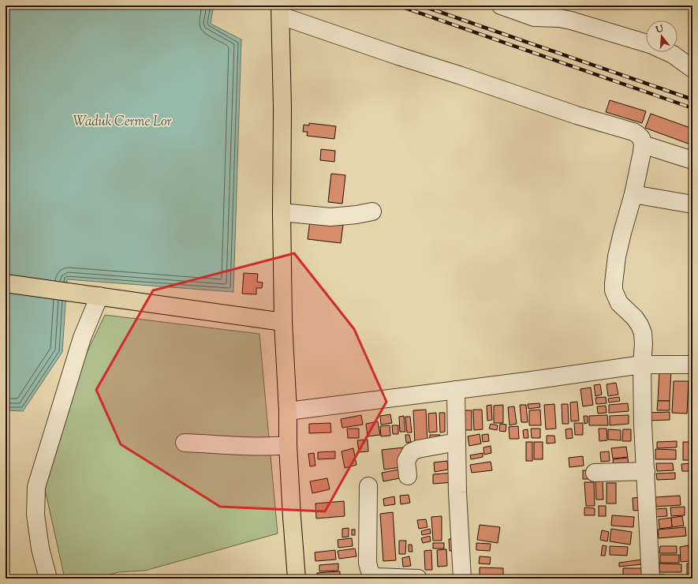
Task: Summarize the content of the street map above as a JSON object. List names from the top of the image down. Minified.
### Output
{"water":["Waduk Cerme Lor"],"north":"top"}
